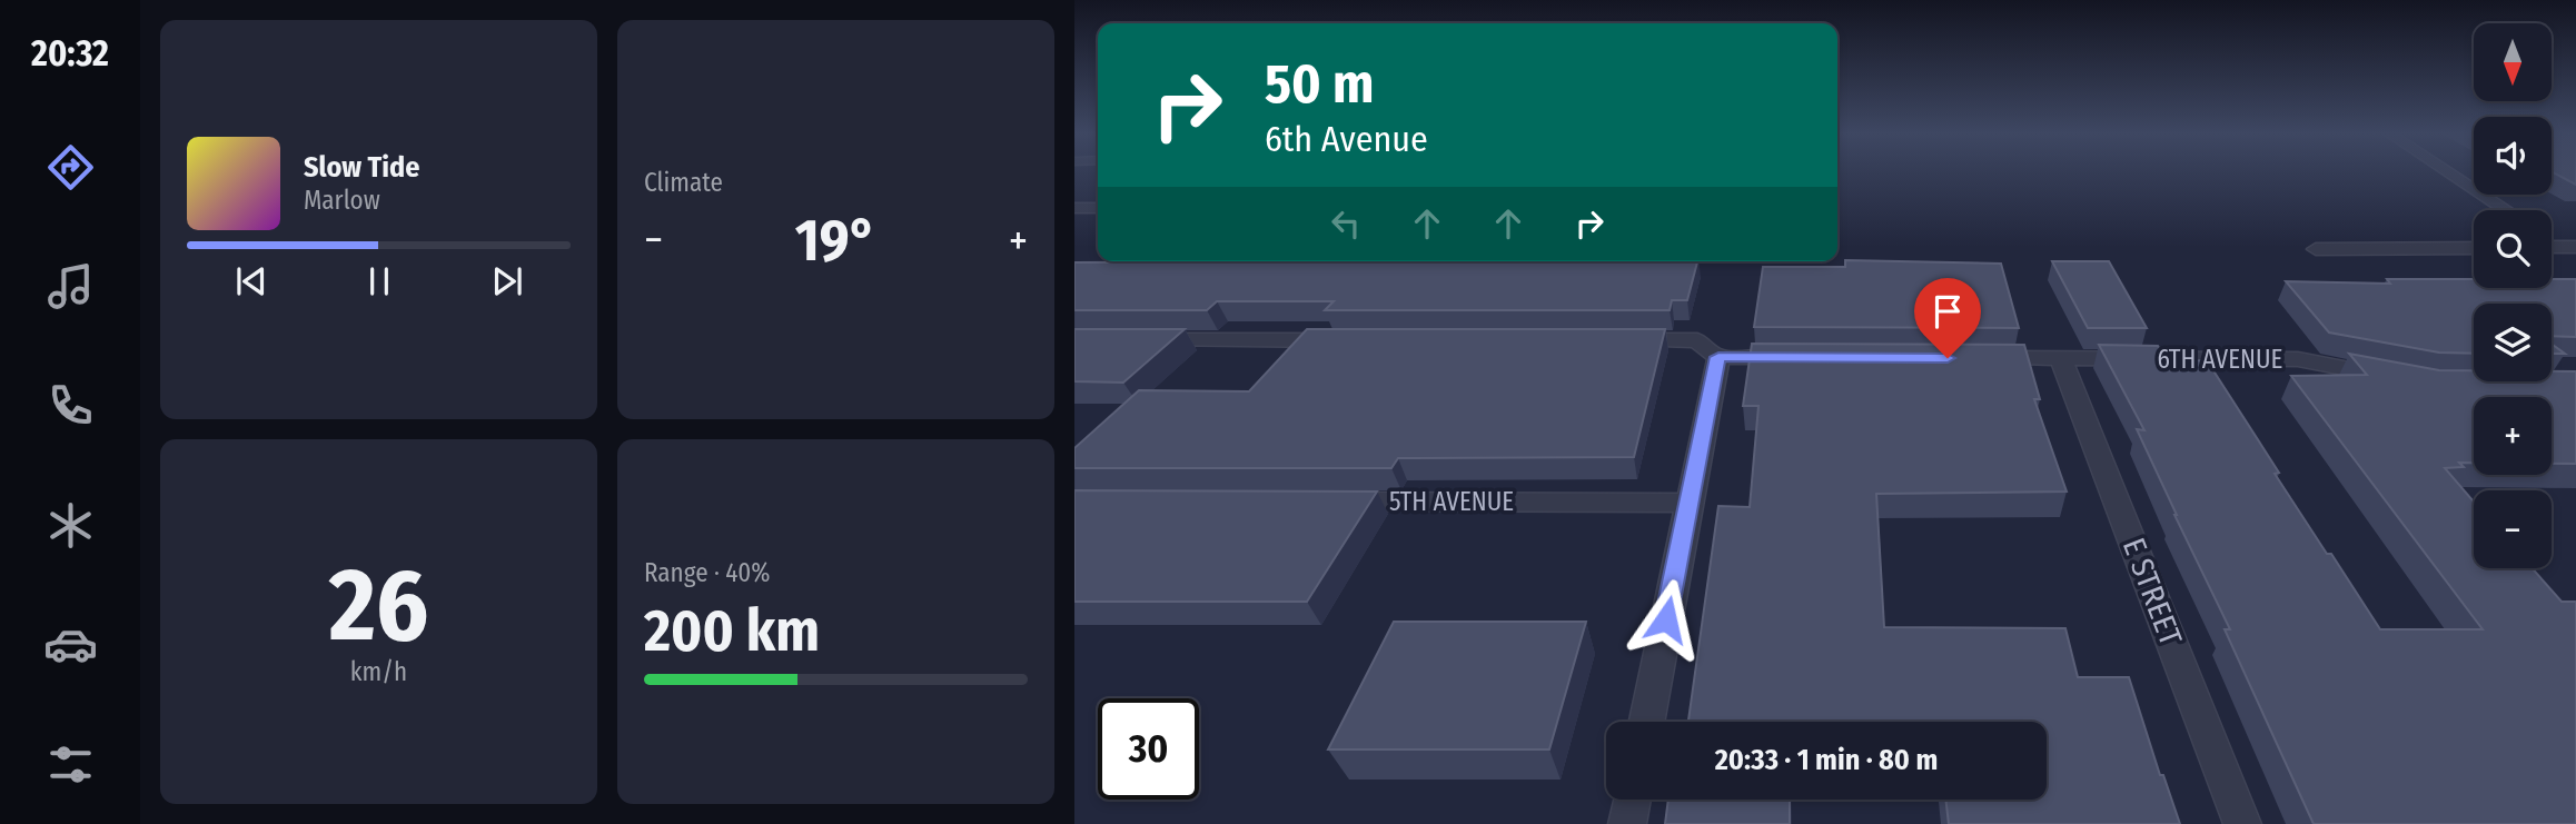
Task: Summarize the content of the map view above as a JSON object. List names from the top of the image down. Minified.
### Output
{"streets":{"street":["6TH AVENUE","5TH AVENUE","E STREET"]},"crossings":[["6TH AVENUE","E STREET"]],"north":"bottom","page":{"tabs":"20:32","tile":["Climate",["26","km/h"],["Range · 40%","200 km"]],"map_buttons":["+","−"],"turn":["50 m","6th Avenue"],"song":["Slow Tide","Marlow"],"heat":["−","19°","+"],"limit":"30","trip":"20:33 · 1 min · 80 m"}}
